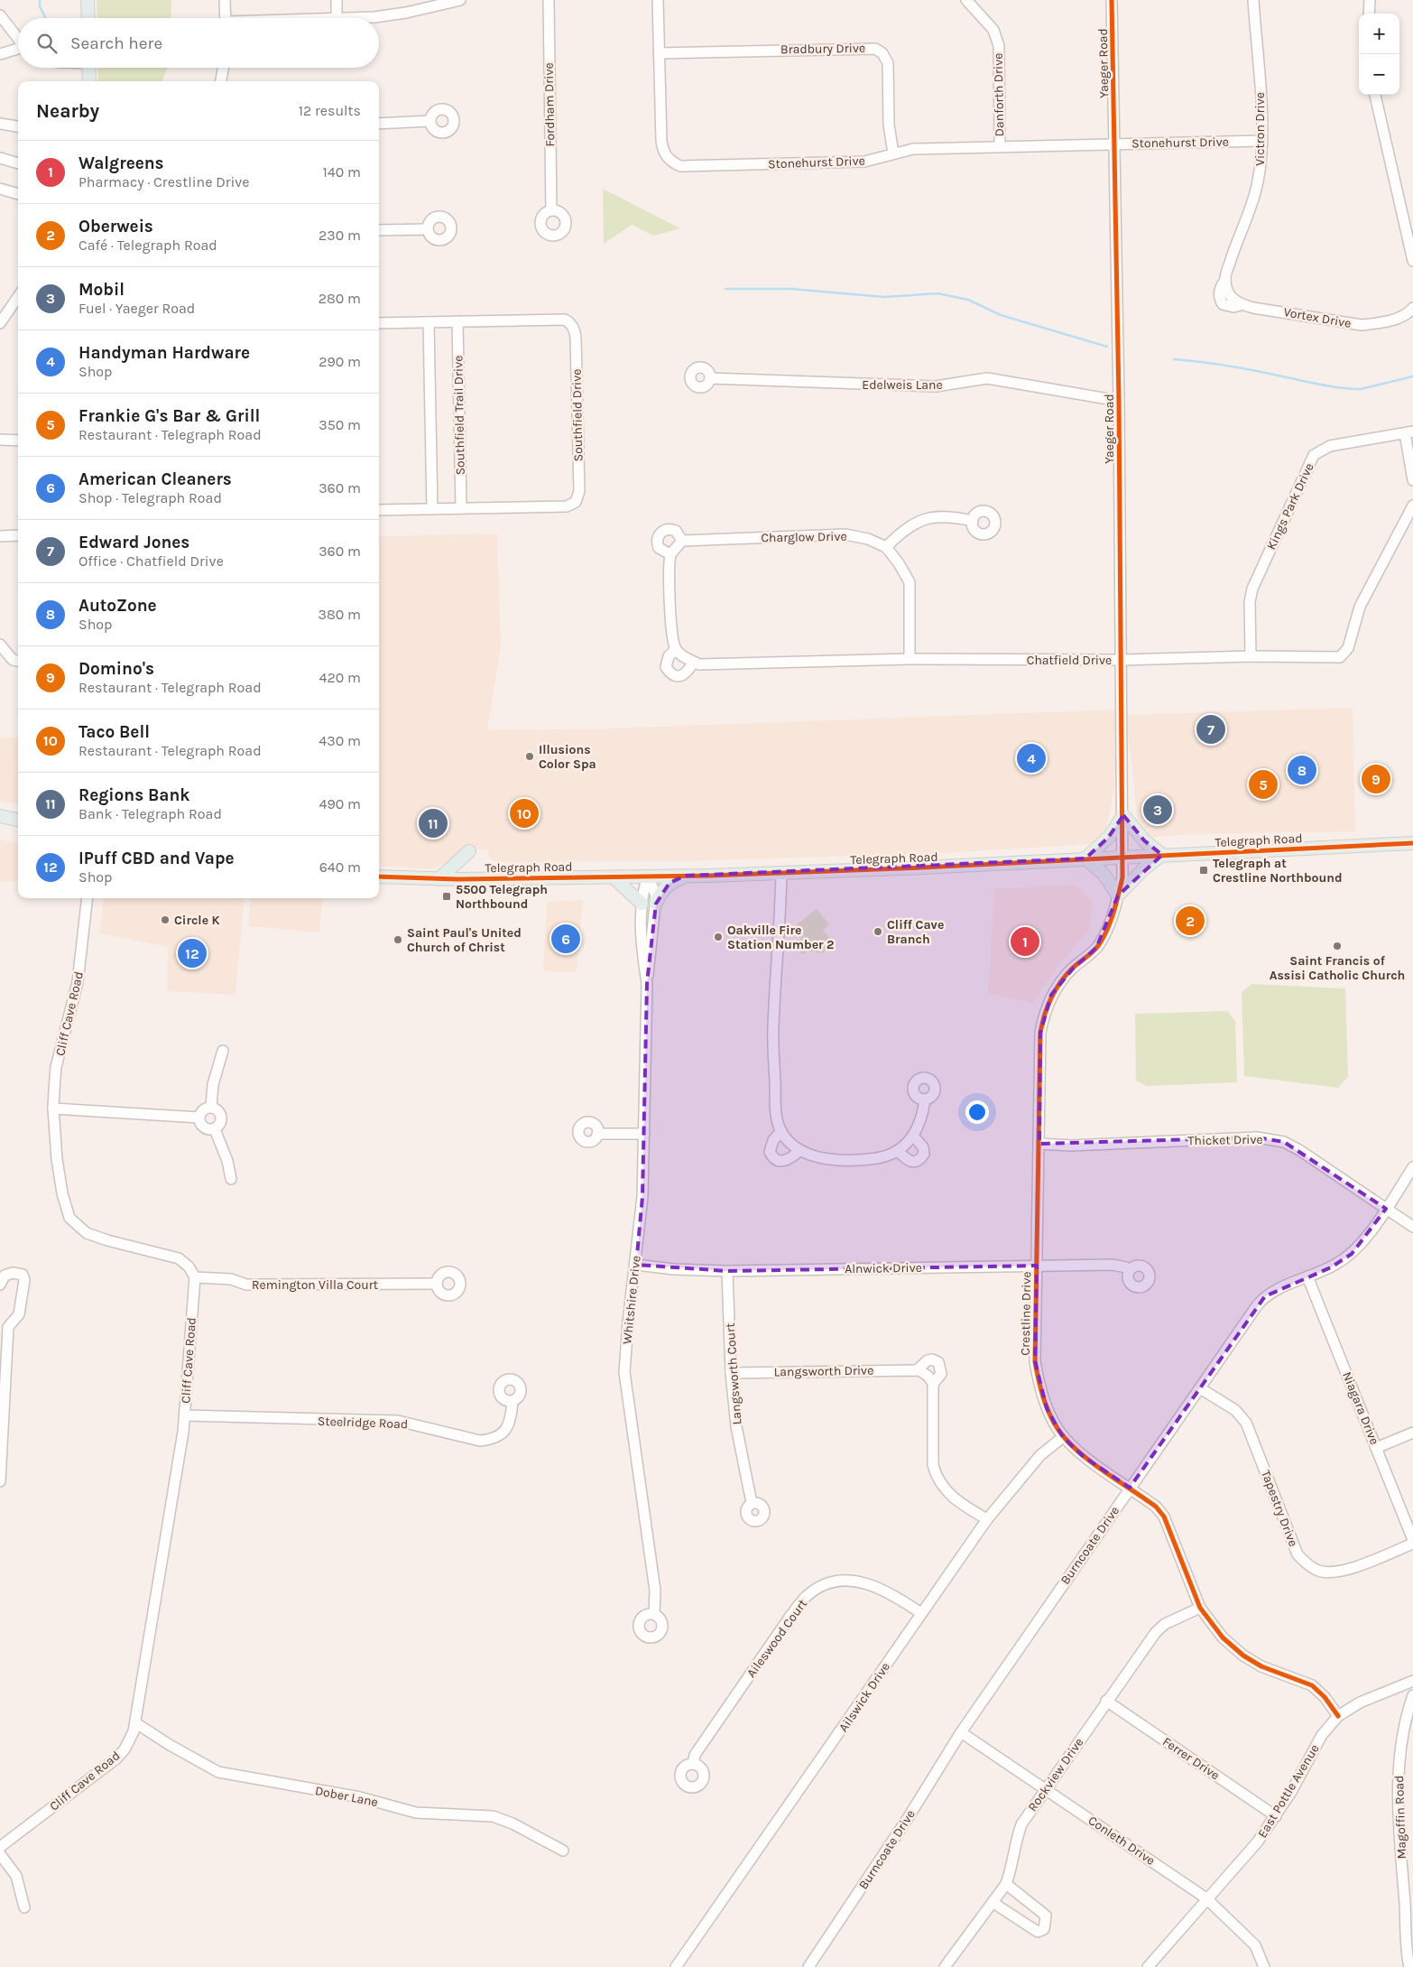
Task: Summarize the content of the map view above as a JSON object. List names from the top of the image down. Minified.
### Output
{"streets":{"main road":["Telegraph Road"],"street":["Bradbury Drive","Yaeger Road","Danforth Drive","Fordham Drive","Victron Drive","Stonehurst Drive","Vortex Drive","Edelweis Lane","Southfield Trail Drive","Southfield Drive","Kings Park Drive","Charglow Drive","Chatfield Drive","Cliff Cave Road","Thicket Drive","Alnwick Drive","Remington Villa Court","Whitshire Drive","Crestline Drive","Langsworth Drive","Langsworth Court","Niagara Drive","Steelridge Road","Tapestry Drive","Burncoate Drive","Aileswood Court","Ailswick Drive","Ferrer Drive","Rockview Drive","East Pottle Avenue","Dober Lane","Magoffin Road","Conleth Drive"]},"crossings":[["Bradbury Drive","Stonehurst Drive"],["Yaeger Road","Stonehurst Drive"],["Yaeger Road","Edelweis Lane"],["Yaeger Road","Chatfield Drive"],["Yaeger Road","Telegraph Road"],["Yaeger Road","Crestline Drive"],["Danforth Drive","Stonehurst Drive"],["Victron Drive","Stonehurst Drive"],["Victron Drive","Vortex Drive"],["Southfield Trail Drive","Southfield Drive"],["Kings Park Drive","Chatfield Drive"],["Telegraph Road","Whitshire Drive"],["Telegraph Road","Crestline Drive"],["Cliff Cave Road","Remington Villa Court"],["Cliff Cave Road","Steelridge Road"],["Cliff Cave Road","Dober Lane"],["Thicket Drive","Crestline Drive"],["Thicket Drive","Burncoate Drive"],["Alnwick Drive","Whitshire Drive"],["Alnwick Drive","Crestline Drive"],["Alnwick Drive","Langsworth Court"],["Crestline Drive","Burncoate Drive"],["Crestline Drive","Ailswick Drive"],["Crestline Drive","Rockview Drive"],["Crestline Drive","East Pottle Avenue"],["Langsworth Drive","Langsworth Court"],["Langsworth Drive","Ailswick Drive"],["Niagara Drive","Burncoate Drive"],["Tapestry Drive","Burncoate Drive"],["Burncoate Drive","Conleth Drive"],["Aileswood Court","Ailswick Drive"],["Ferrer Drive","Rockview Drive"],["Ferrer Drive","East Pottle Avenue"],["Rockview Drive","Conleth Drive"],["East Pottle Avenue","Conleth Drive"]],"places":{"other":["Illusions Color Spa","Circle K","Cliff Cave Branch","Oakville Fire Station Number 2","Saint Paul's United Church of Christ","Saint Francis of Assisi Catholic Church"],"transit":["Telegraph at Crestline Northbound","5500 Telegraph Northbound"]},"page":{"map_buttons":["+","−"],"search":"Search here","heading":["Nearby","12 results"],"list":[{"mark":"1","name":"Walgreens","note":"Pharmacy · Crestline Drive","value":"140 m"},{"mark":"2","name":"Oberweis","note":"Café · Telegraph Road","value":"230 m"},{"mark":"3","name":"Mobil","note":"Fuel · Yaeger Road","value":"280 m"},{"mark":"4","name":"Handyman Hardware","note":"Shop","value":"290 m"},{"mark":"5","name":"Frankie G's Bar & Grill","note":"Restaurant · Telegraph Road","value":"350 m"},{"mark":"6","name":"American Cleaners","note":"Shop · Telegraph Road","value":"360 m"},{"mark":"7","name":"Edward Jones","note":"Office · Chatfield Drive","value":"360 m"},{"mark":"8","name":"AutoZone","note":"Shop","value":"380 m"},{"mark":"9","name":"Domino's","note":"Restaurant · Telegraph Road","value":"420 m"},{"mark":"10","name":"Taco Bell","note":"Restaurant · Telegraph Road","value":"430 m"},{"mark":"11","name":"Regions Bank","note":"Bank · Telegraph Road","value":"490 m"},{"mark":"12","name":"IPuff CBD and Vape","note":"Shop","value":"640 m"}],"pins":["7","4","8","9","5","3","10","11","2","6","1","12"]}}
